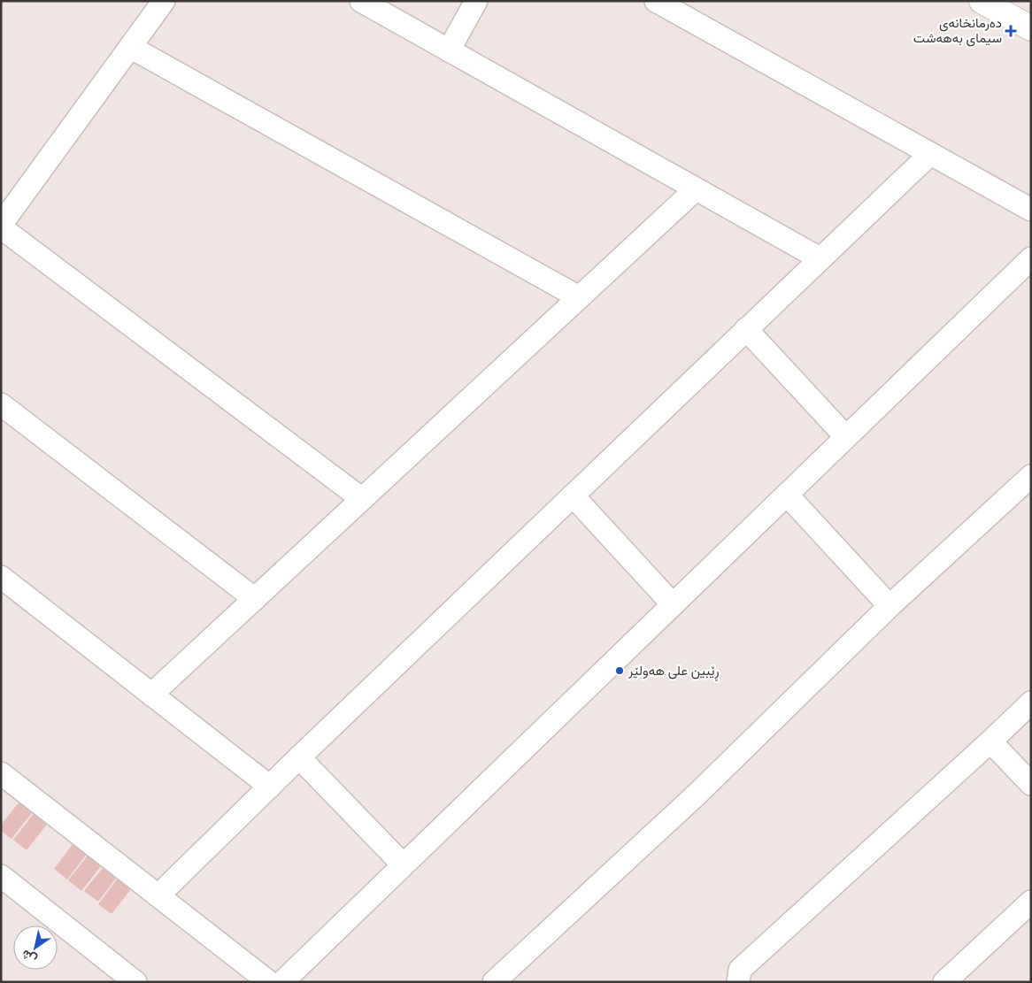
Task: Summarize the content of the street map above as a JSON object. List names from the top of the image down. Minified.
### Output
{"places":{"health":["دەرمانخانەی سیمای بەهەشت"],"other":["ڕێبین علی هەولێر"]},"north":"bottom left"}
